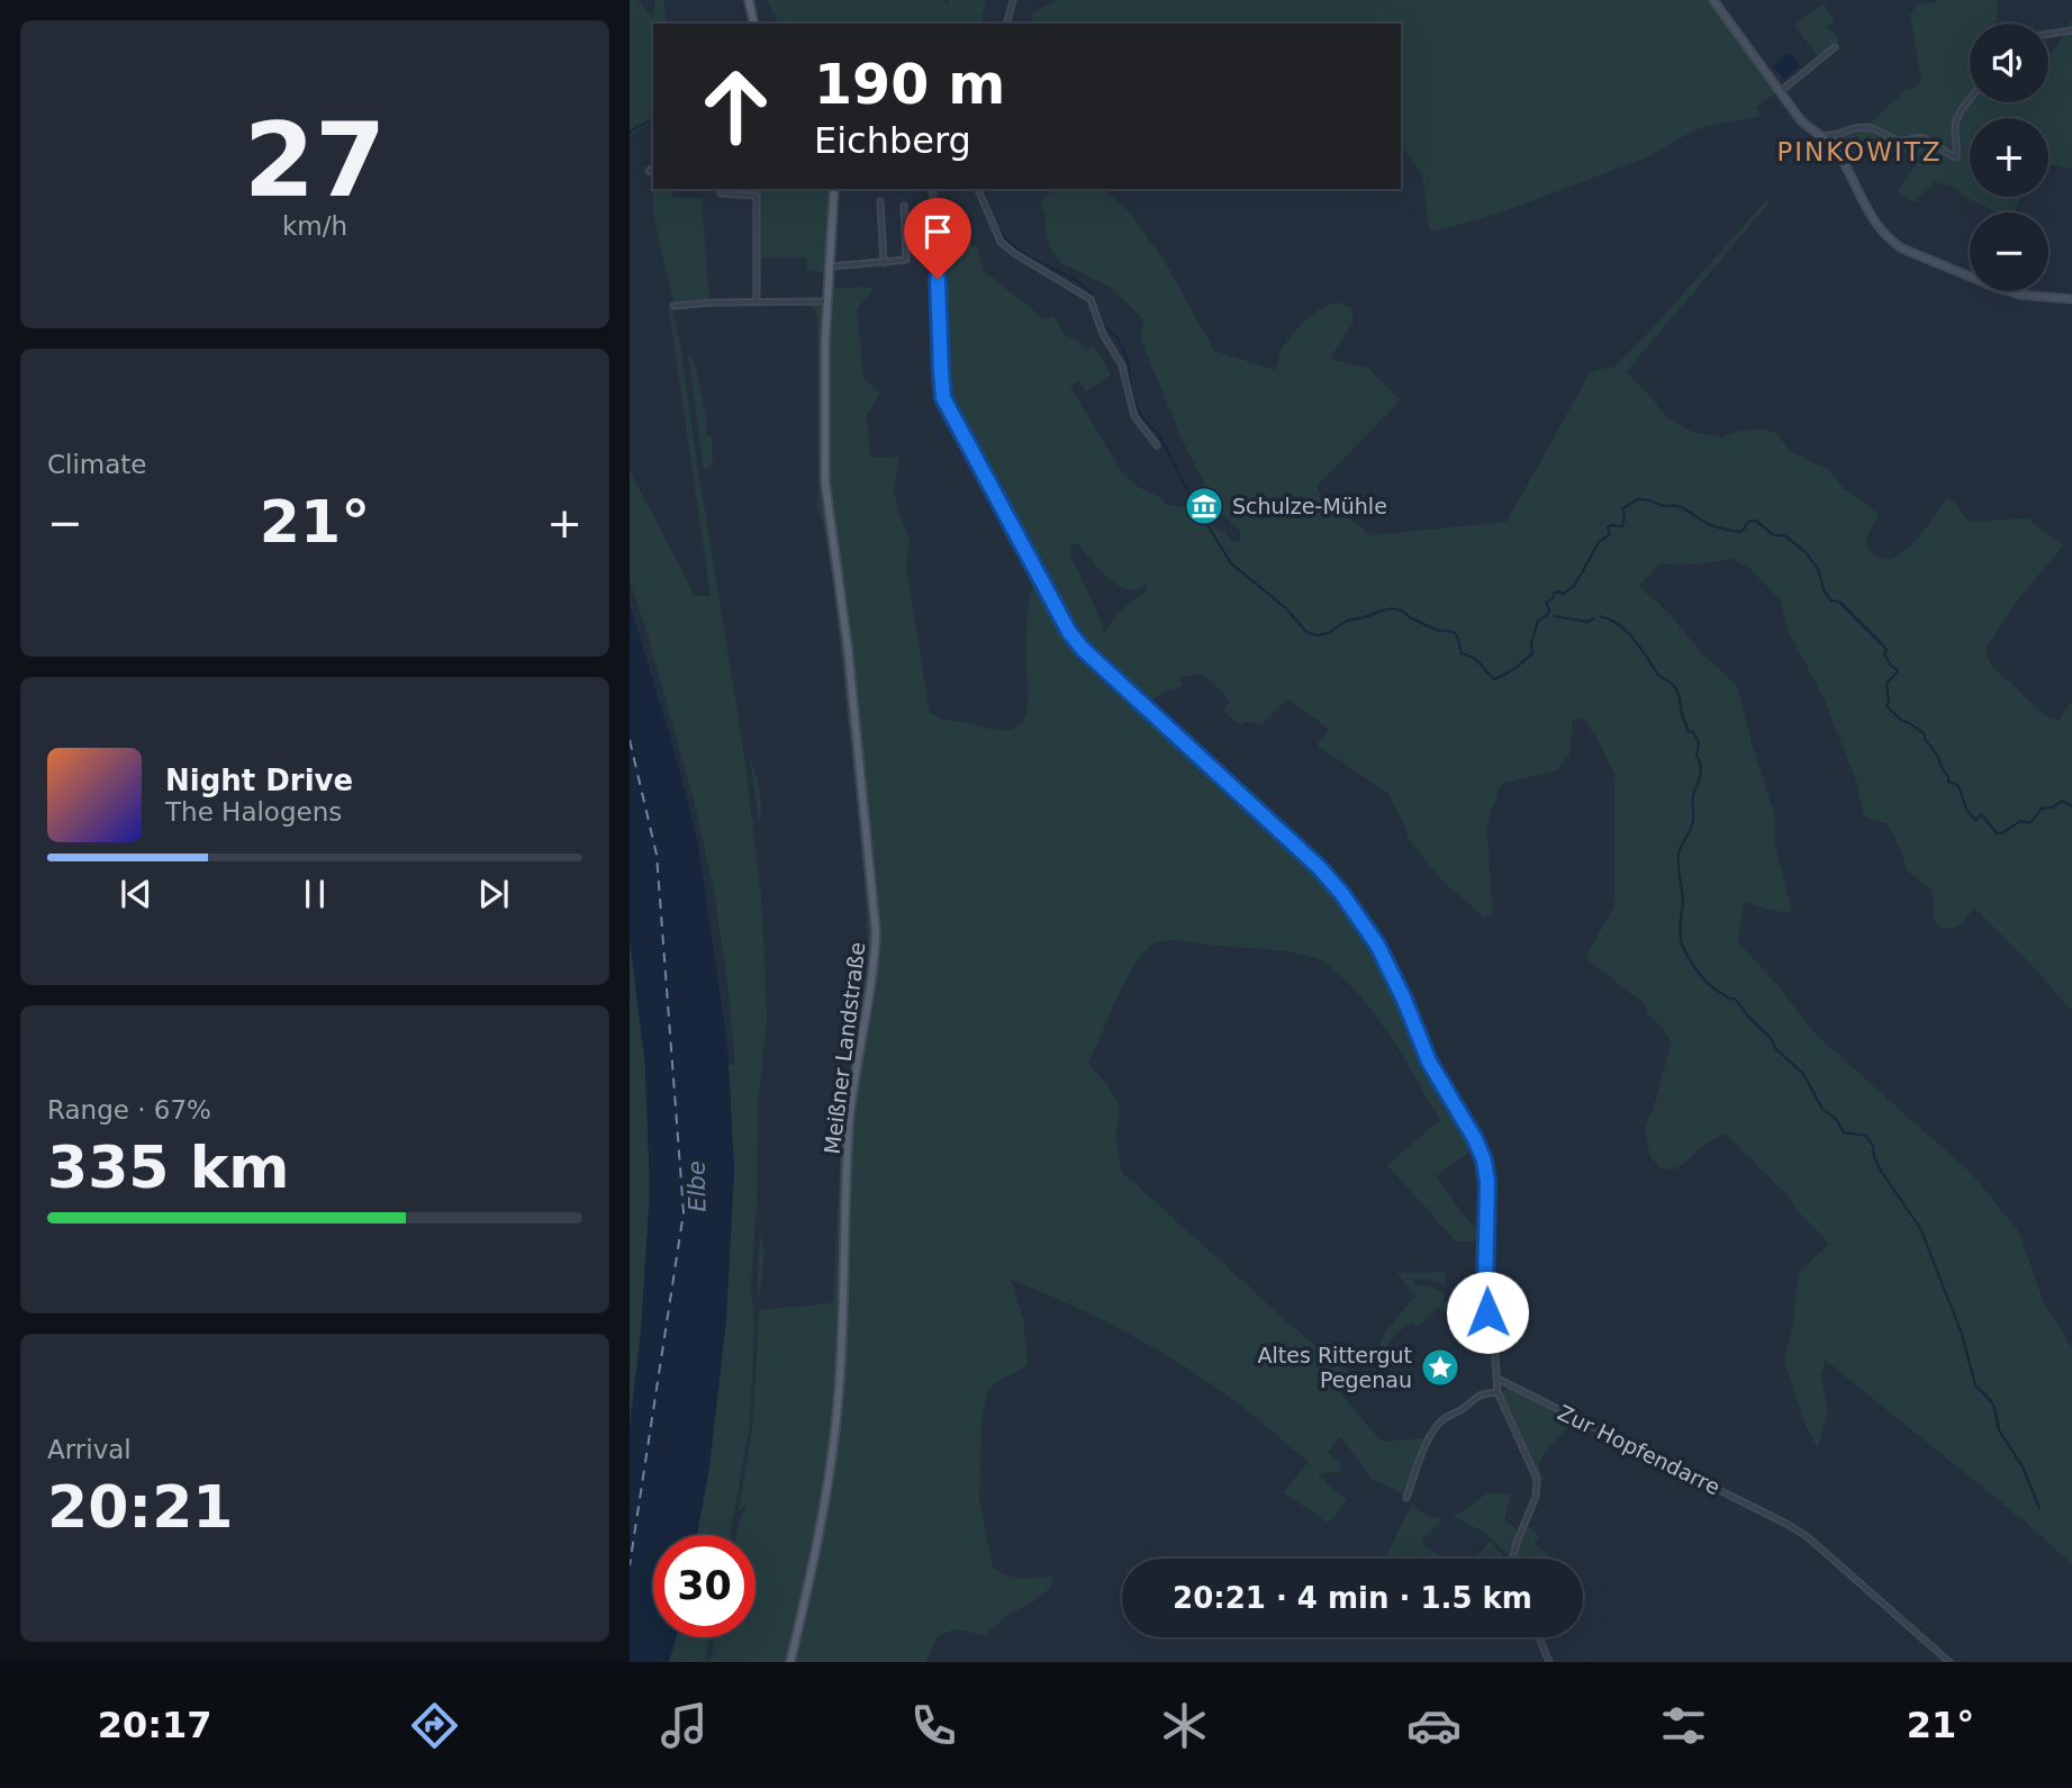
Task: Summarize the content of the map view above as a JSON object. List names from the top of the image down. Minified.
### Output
{"streets":{"main road":["Meißner Landstraße"],"street":["Zur Hopfendarre"]},"districts":["PINKOWITZ"],"water":["Elbe"],"places":{"museum":["Schulze-Mühle"],"place":["Altes Rittergut Pegenau"]},"page":{"tile":[["27","km/h"],"Climate",["Range · 67%","335 km"],["Arrival","20:21"]],"map_buttons":["+","−"],"turn":["190 m","Eichberg"],"heat":["−","21°","+"],"song":["Night Drive","The Halogens"],"limit":"30","trip":"20:21 · 4 min · 1.5 km","tabs":["20:17","21°"]}}
